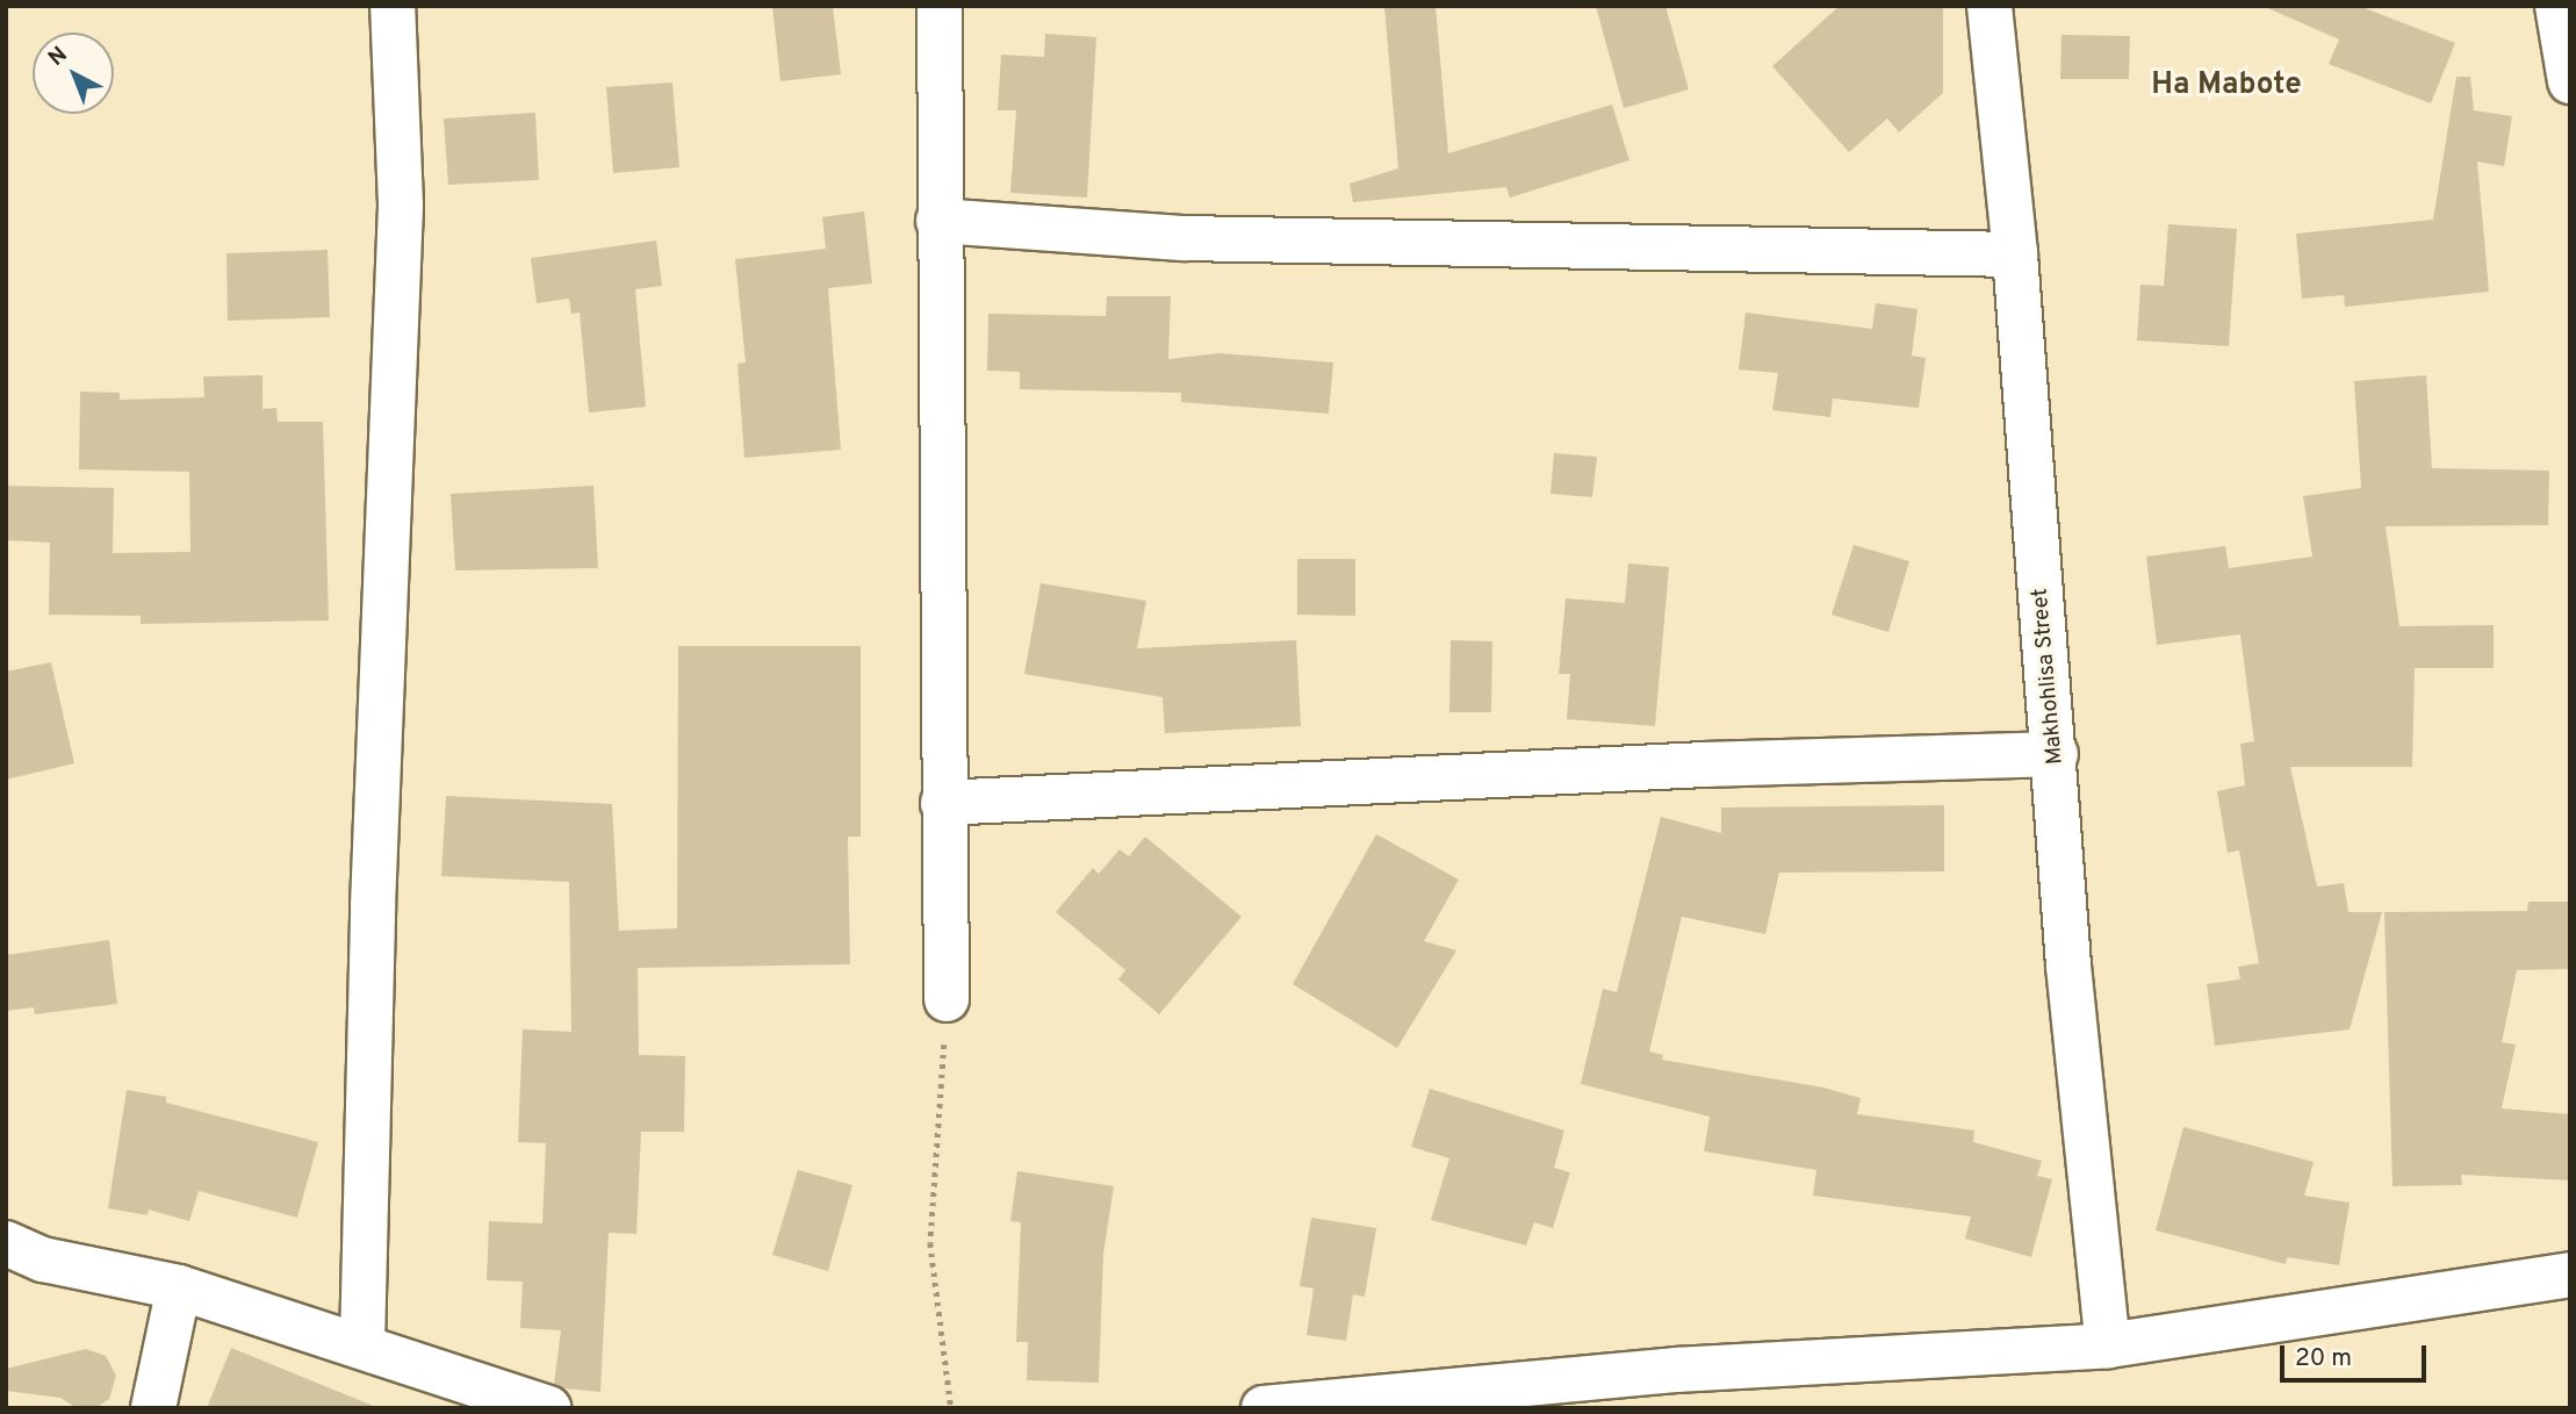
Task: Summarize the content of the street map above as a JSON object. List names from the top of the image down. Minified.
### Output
{"streets":{"street":["Makhohlisa Street"]},"districts":["Ha Mabote"],"scale_bar":"20 m","north":"top left"}
